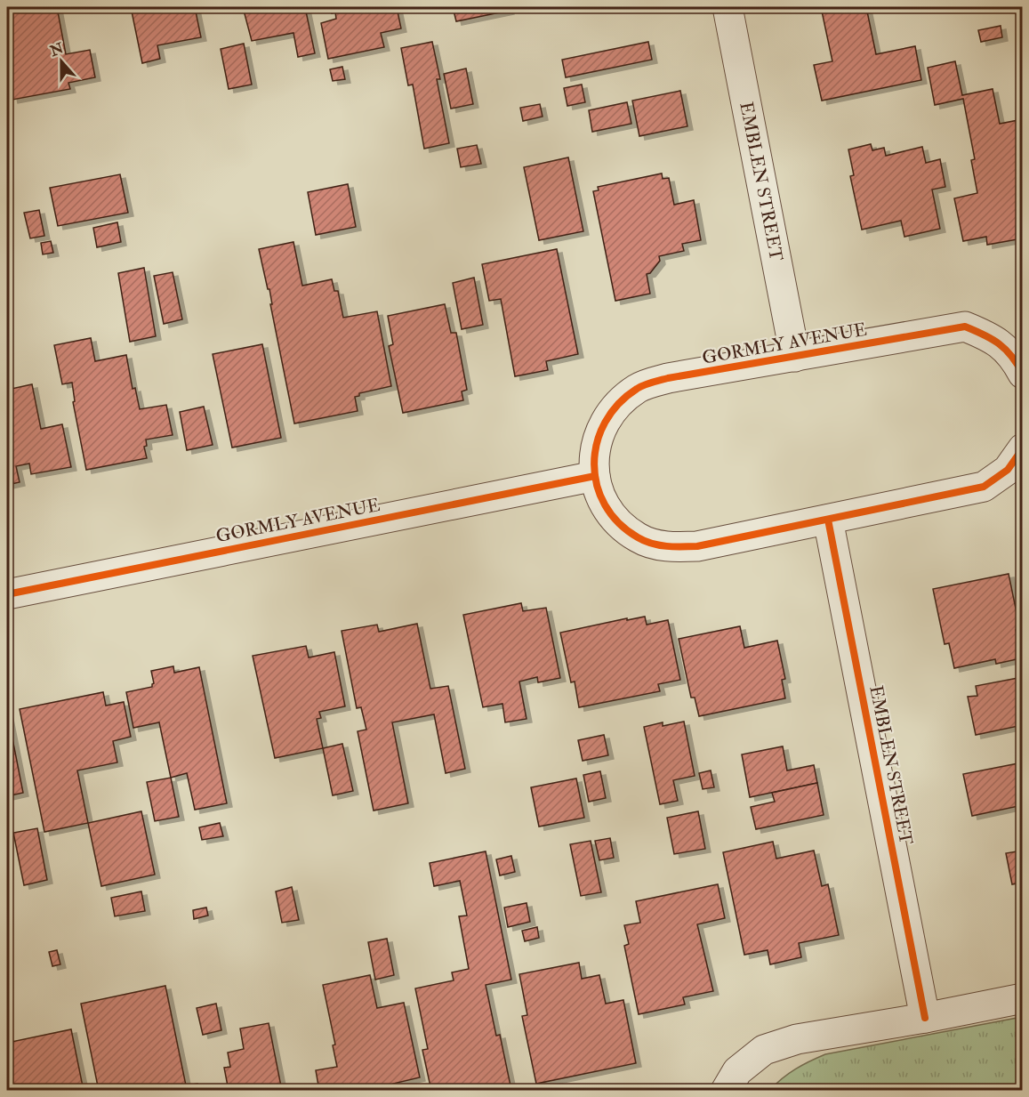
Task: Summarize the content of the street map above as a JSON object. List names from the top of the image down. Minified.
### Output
{"streets":{"street":["EMBLEN STREET","GORMLY AVENUE"]},"crossings":[["EMBLEN STREET","GORMLY AVENUE"]],"north":"top"}
